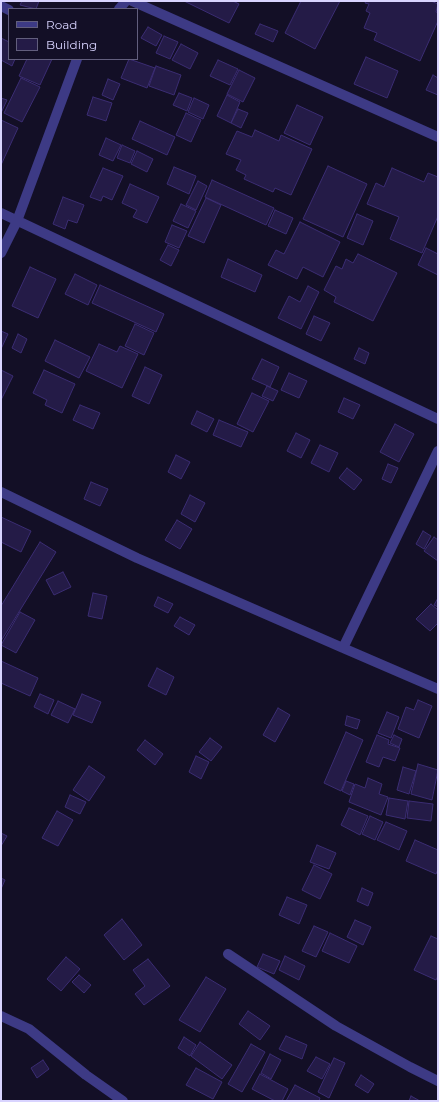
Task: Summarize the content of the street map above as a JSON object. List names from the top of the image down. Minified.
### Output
{"legend":["Road","Building"]}
